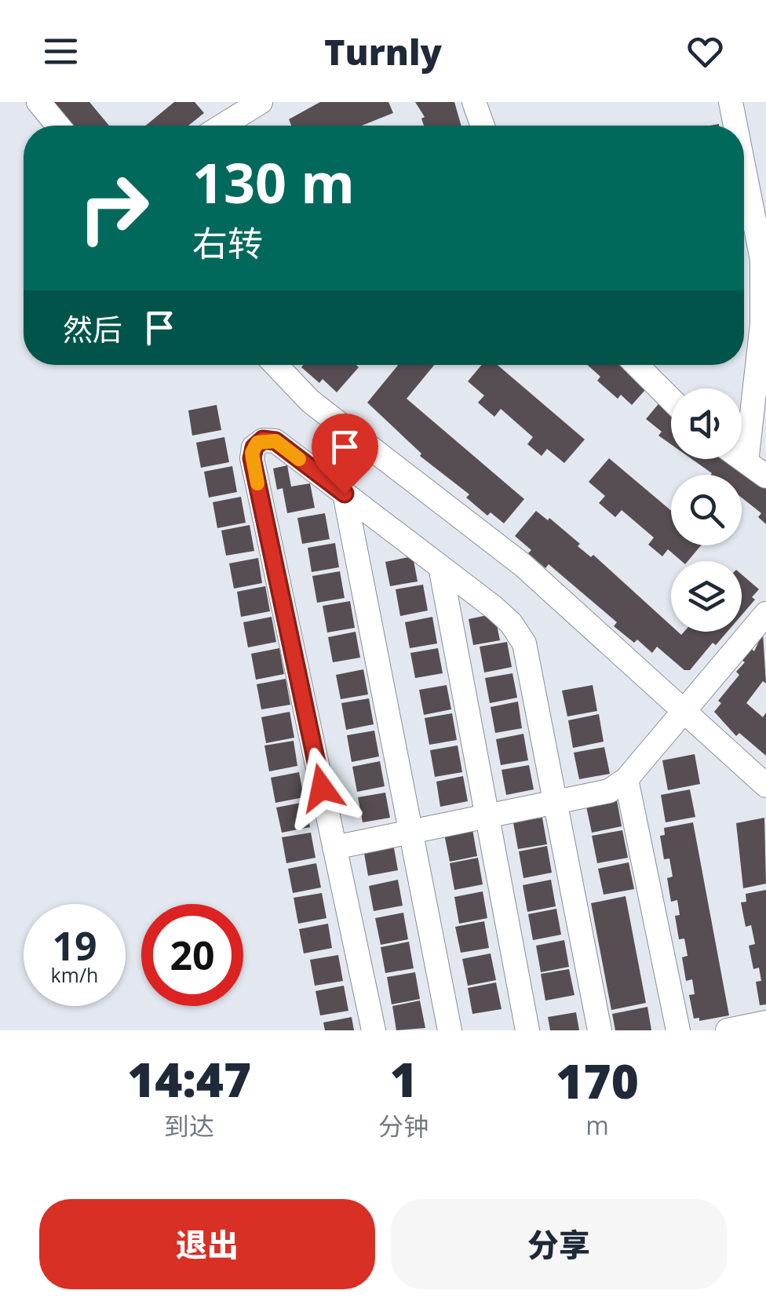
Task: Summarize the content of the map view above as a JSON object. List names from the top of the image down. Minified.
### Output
{"page":{"header":"Turnly","turn":["130 m","右转"],"then":"然后","speed":"19 km/h","limit":"20","eta":["14:47","到达","1","分钟","170","m"],"buttons":["退出","分享"]}}
